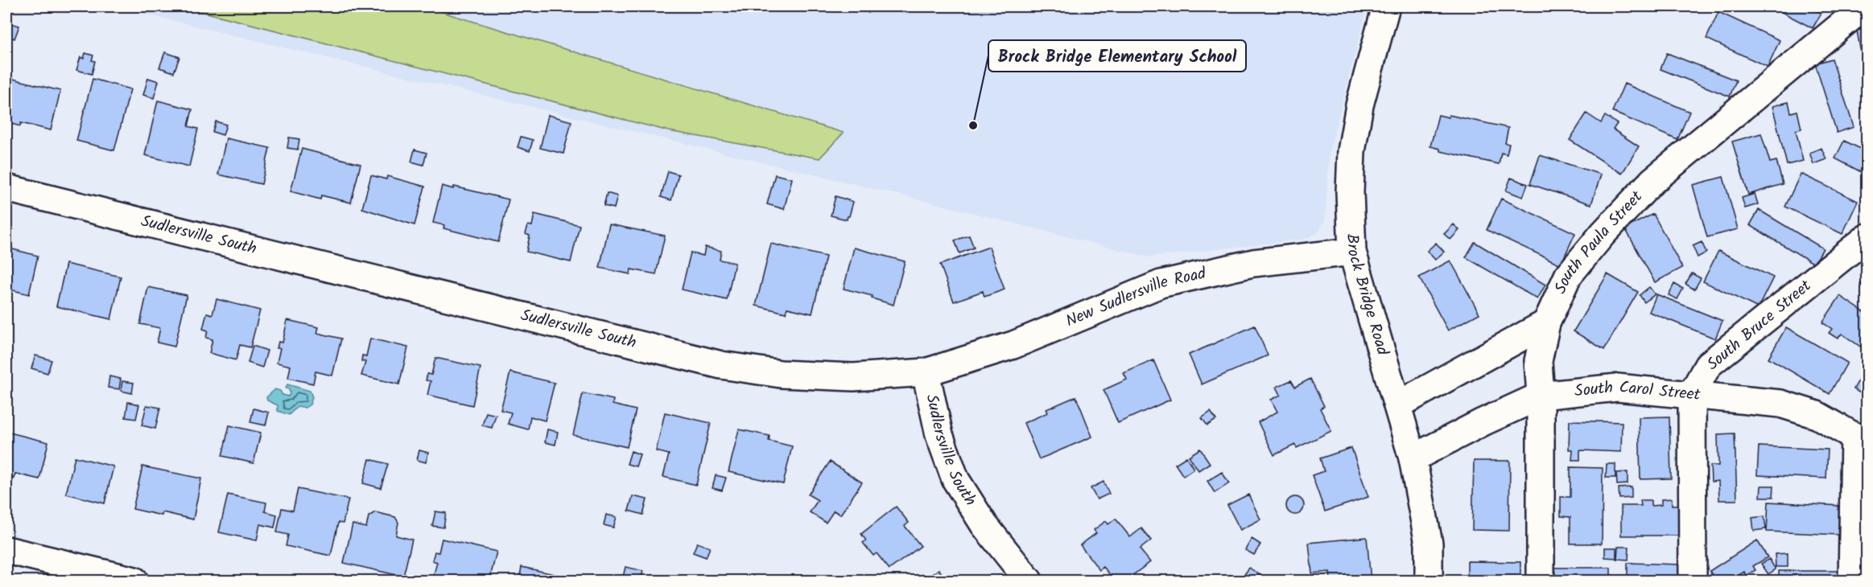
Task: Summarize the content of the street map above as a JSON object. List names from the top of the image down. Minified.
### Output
{"streets":{"street":["Sudlersville South","South Paula Street","Brock Bridge Road","New Sudlersville Road","South Bruce Street","South Carol Street"]},"crossings":[["Sudlersville South","New Sudlersville Road"],["South Paula Street","South Carol Street"],["Brock Bridge Road","New Sudlersville Road"],["Brock Bridge Road","South Carol Street"],["South Bruce Street","South Carol Street"]],"places":["Brock Bridge Elementary School"]}
